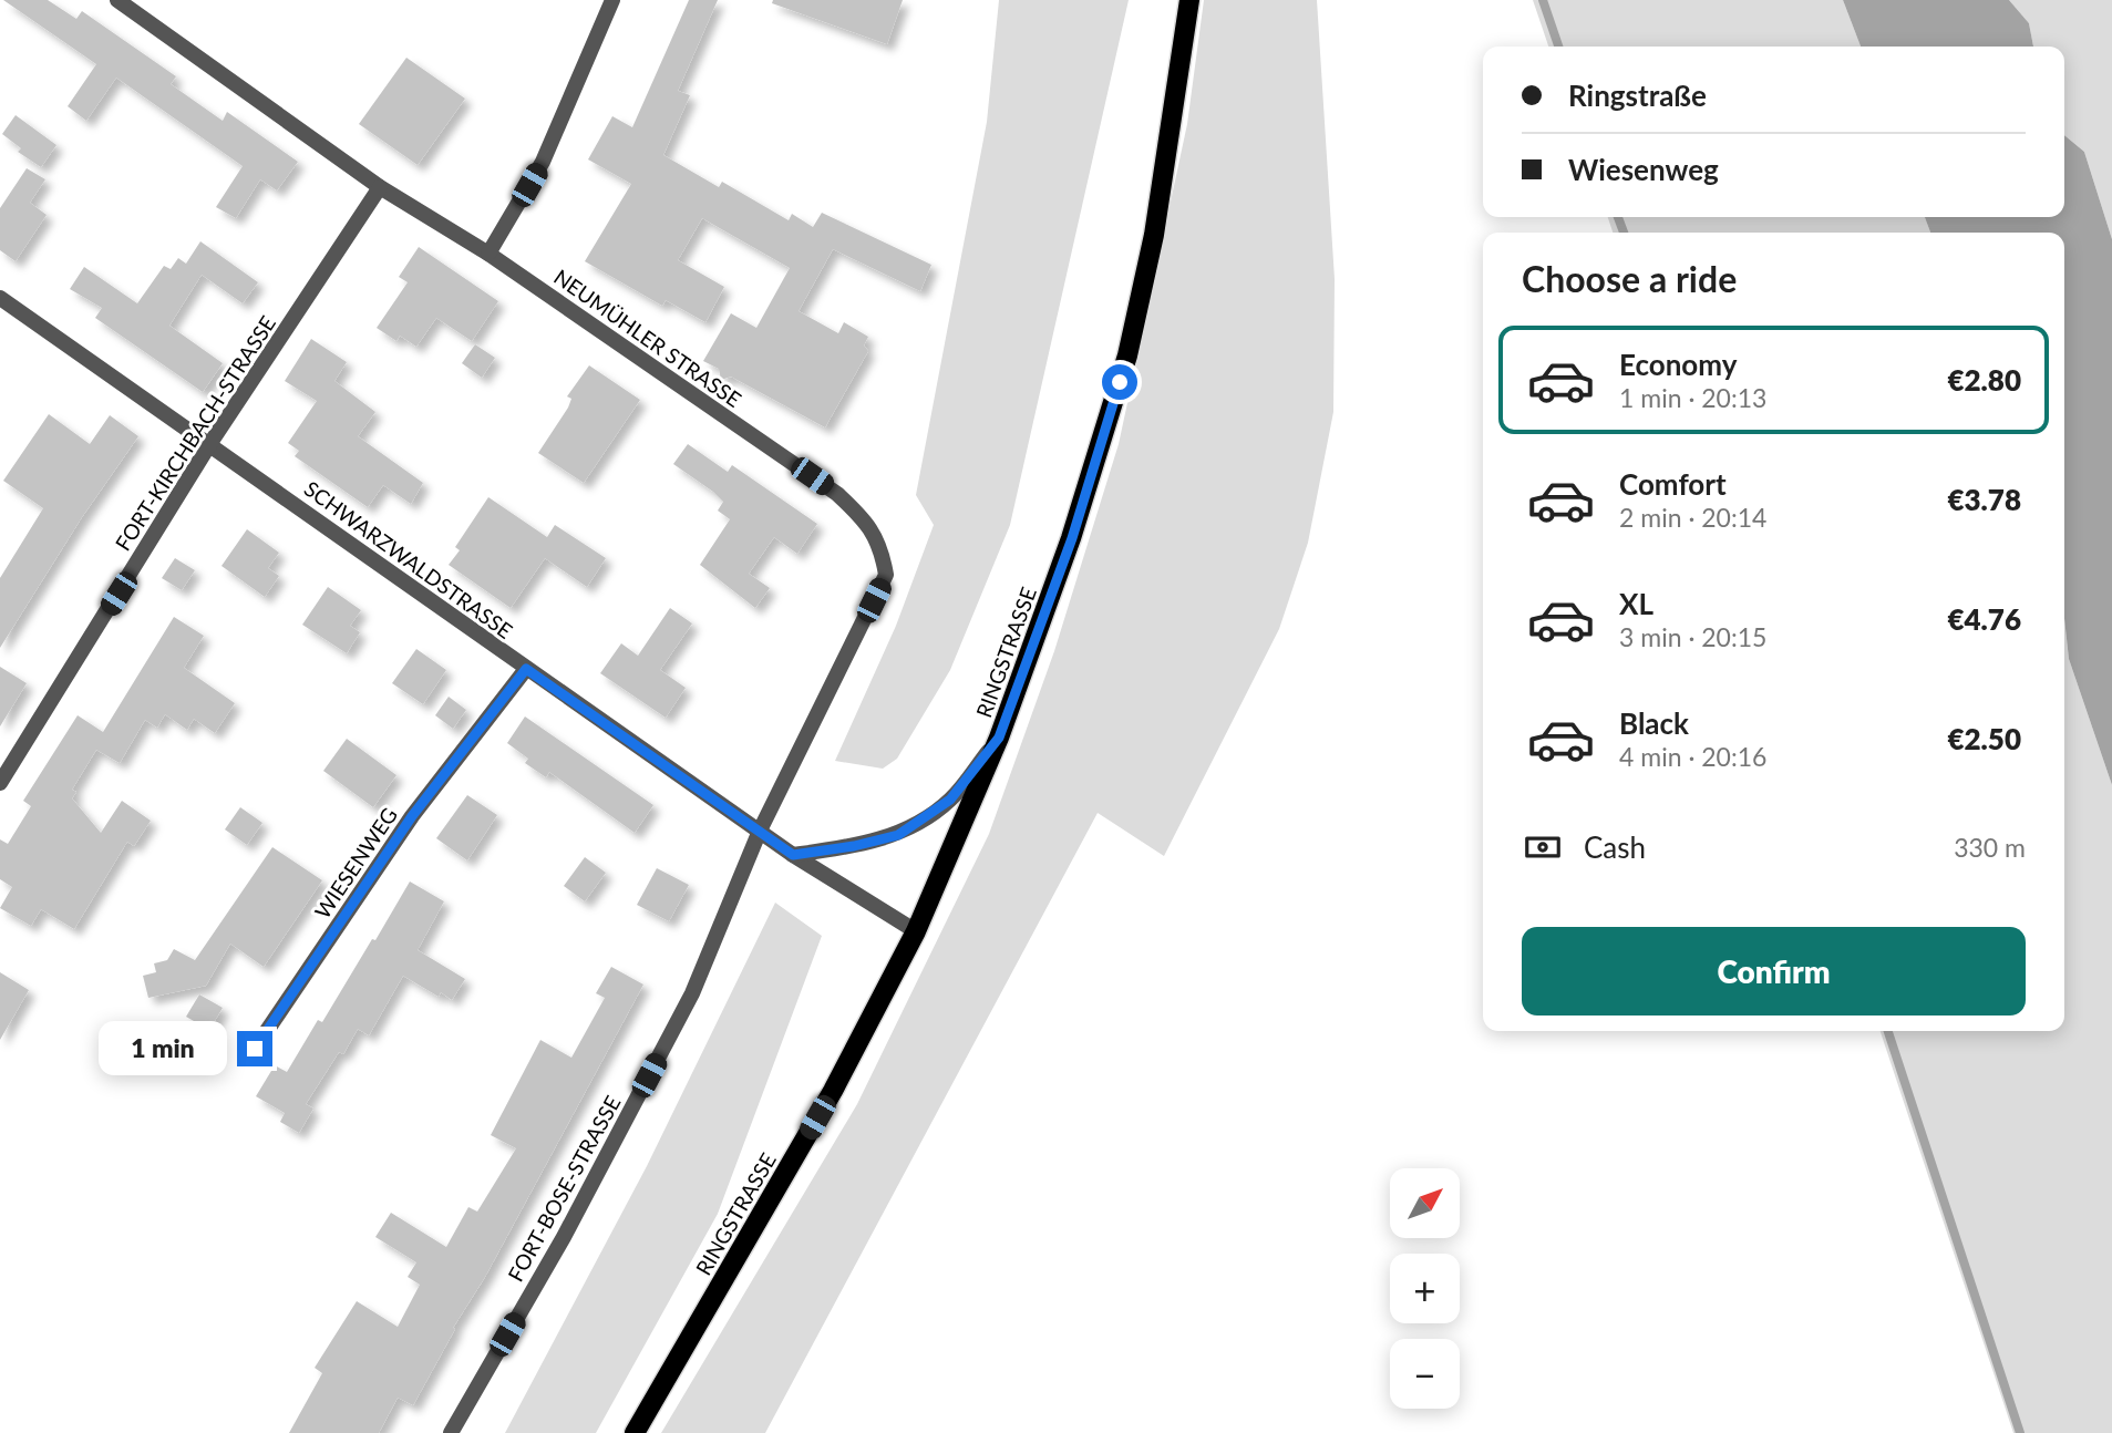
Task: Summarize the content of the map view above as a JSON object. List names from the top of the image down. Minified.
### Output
{"streets":{"main road":["RINGSTRASSE"],"street":["NEUMÜHLER STRASSE","FORT-KIRCHBACH-STRASSE","SCHWARZWALDSTRASSE","WIESENWEG","FORT-BOSE-STRASSE"]},"crossings":[["NEUMÜHLER STRASSE","FORT-KIRCHBACH-STRASSE"],["NEUMÜHLER STRASSE","SCHWARZWALDSTRASSE"],["NEUMÜHLER STRASSE","FORT-BOSE-STRASSE"],["FORT-KIRCHBACH-STRASSE","SCHWARZWALDSTRASSE"],["SCHWARZWALDSTRASSE","RINGSTRASSE"],["SCHWARZWALDSTRASSE","WIESENWEG"],["SCHWARZWALDSTRASSE","FORT-BOSE-STRASSE"]],"north":"top right","page":{"banner":["Ringstraße","Wiesenweg"],"heading":"Choose a ride","list":[{"name":"Economy","note":"1 min · 20:13","value":"€2.80"},{"name":"Comfort","note":"2 min · 20:14","value":"€3.78"},{"name":"XL","note":"3 min · 20:15","value":"€4.76"},{"name":"Black","note":"4 min · 20:16","value":"€2.50"}],"pay":["Cash","330 m"],"buttons":"Confirm","bubble":"1 min","map_buttons":["+","−"]}}
